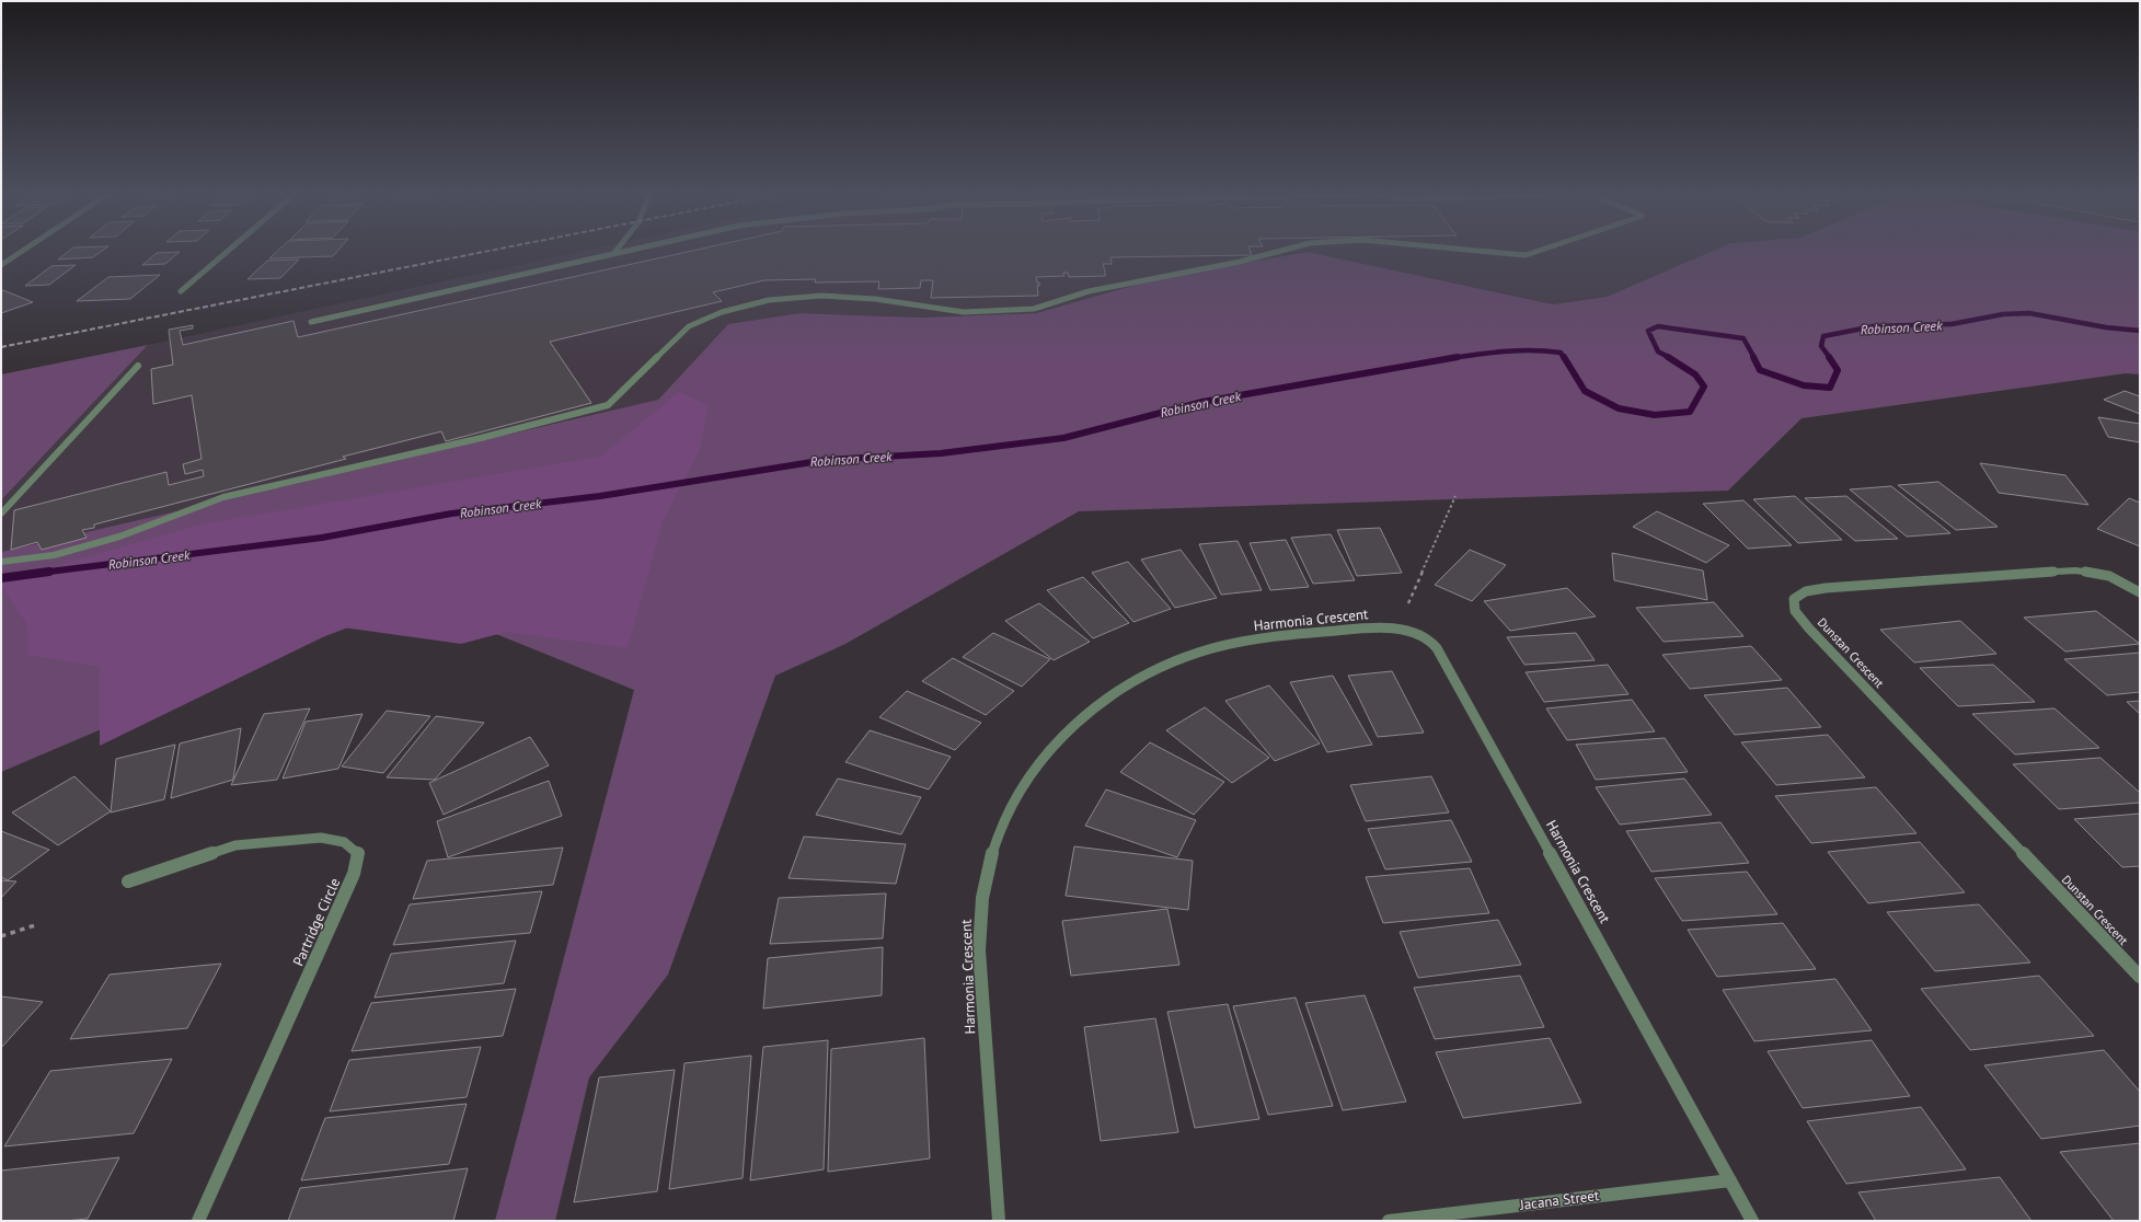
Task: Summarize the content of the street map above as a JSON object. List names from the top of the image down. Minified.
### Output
{"streets":{"street":["Harmonia Crescent","Dunstan Crescent","Partridge Circle","Jacana Street"]},"crossings":[["Harmonia Crescent","Jacana Street"]],"water":["Robinson Creek"]}
